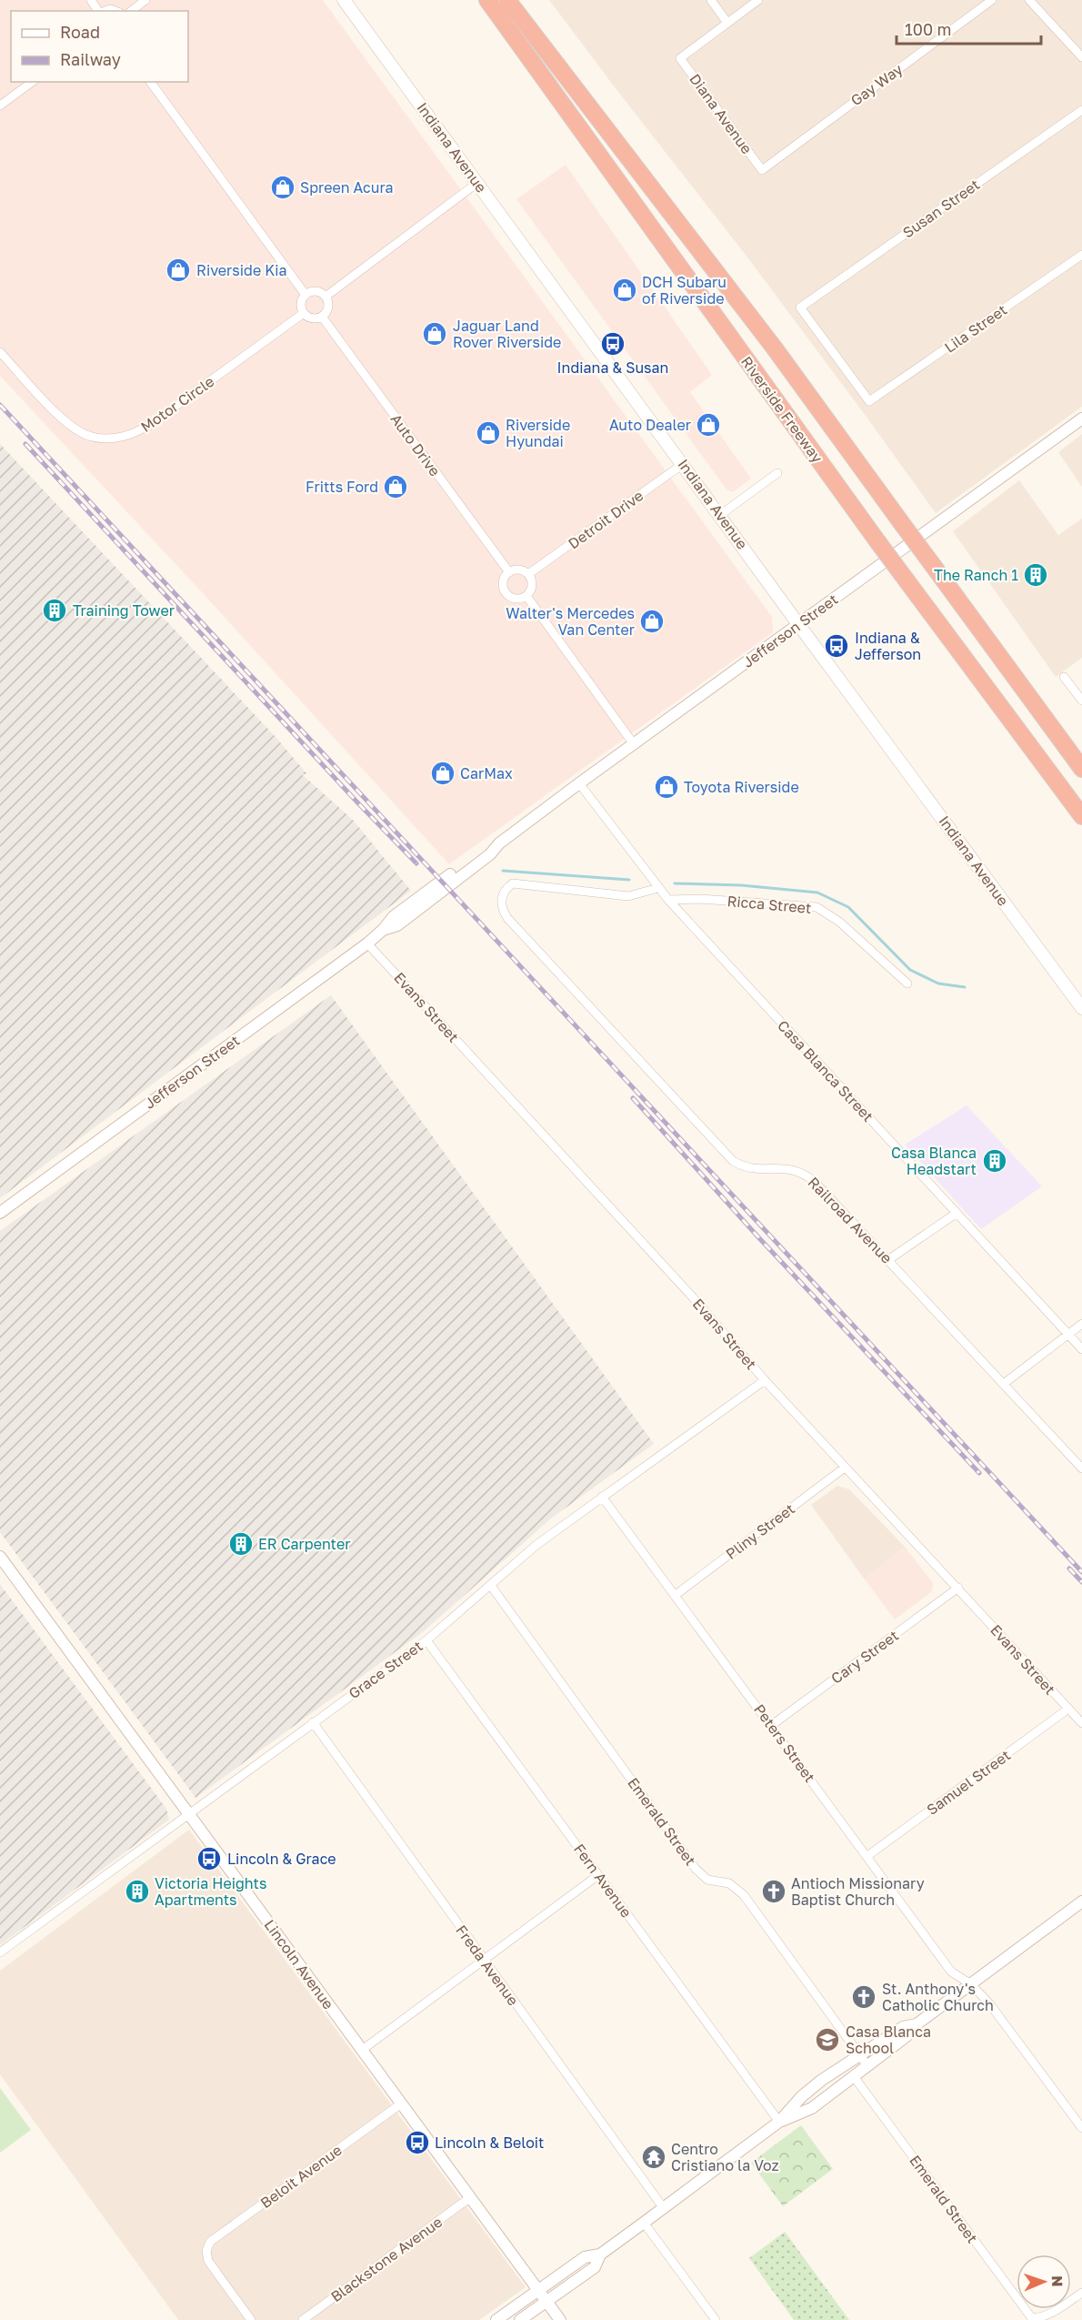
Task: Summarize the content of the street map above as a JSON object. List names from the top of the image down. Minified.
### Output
{"streets":{"highway":["Riverside Freeway"],"main road":["Indiana Avenue"],"street":["Gay Way","Diana Avenue","Susan Street","Lila Street","Motor Circle","Auto Drive","Detroit Drive","Jefferson Street","Ricca Street","Evans Street","Casa Blanca Street","Railroad Avenue","Pliny Street","Cary Street","Grace Street","Peters Street","Samuel Street","Emerald Street","Fern Avenue","Lincoln Avenue","Freda Avenue","Beloit Avenue","Blackstone Avenue"]},"crossings":[["Gay Way","Diana Avenue"],["Indiana Avenue","Detroit Drive"],["Indiana Avenue","Jefferson Street"],["Susan Street","Lila Street"],["Motor Circle","Auto Drive"],["Auto Drive","Detroit Drive"],["Jefferson Street","Evans Street"],["Jefferson Street","Casa Blanca Street"],["Ricca Street","Casa Blanca Street"],["Evans Street","Pliny Street"],["Evans Street","Cary Street"],["Evans Street","Grace Street"],["Evans Street","Samuel Street"],["Casa Blanca Street","Railroad Avenue"],["Pliny Street","Peters Street"],["Cary Street","Peters Street"],["Grace Street","Peters Street"],["Grace Street","Emerald Street"],["Grace Street","Fern Avenue"],["Grace Street","Lincoln Avenue"],["Grace Street","Freda Avenue"],["Peters Street","Samuel Street"],["Lincoln Avenue","Beloit Avenue"],["Lincoln Avenue","Blackstone Avenue"]],"places":{"shop":["Spreen Acura","Riverside Kia","DCH Subaru of Riverside","Jaguar Land Rover Riverside","Auto Dealer","Riverside Hyundai","Fritts Ford","Walter's Mercedes Van Center","CarMax","Toyota Riverside"],"bus stop":["Indiana & Susan","Indiana & Jefferson","Lincoln & Grace","Lincoln & Beloit"],"building":["The Ranch 1","Training Tower","Casa Blanca Headstart","ER Carpenter","Victoria Heights Apartments"],"church":["Antioch Missionary Baptist Church","St. Anthony's Catholic Church"],"school or university":["Casa Blanca School"],"temple":["Centro Cristiano la Voz"]},"legend":["Road","Railway"],"scale_bar":"100 m","north":"right"}
